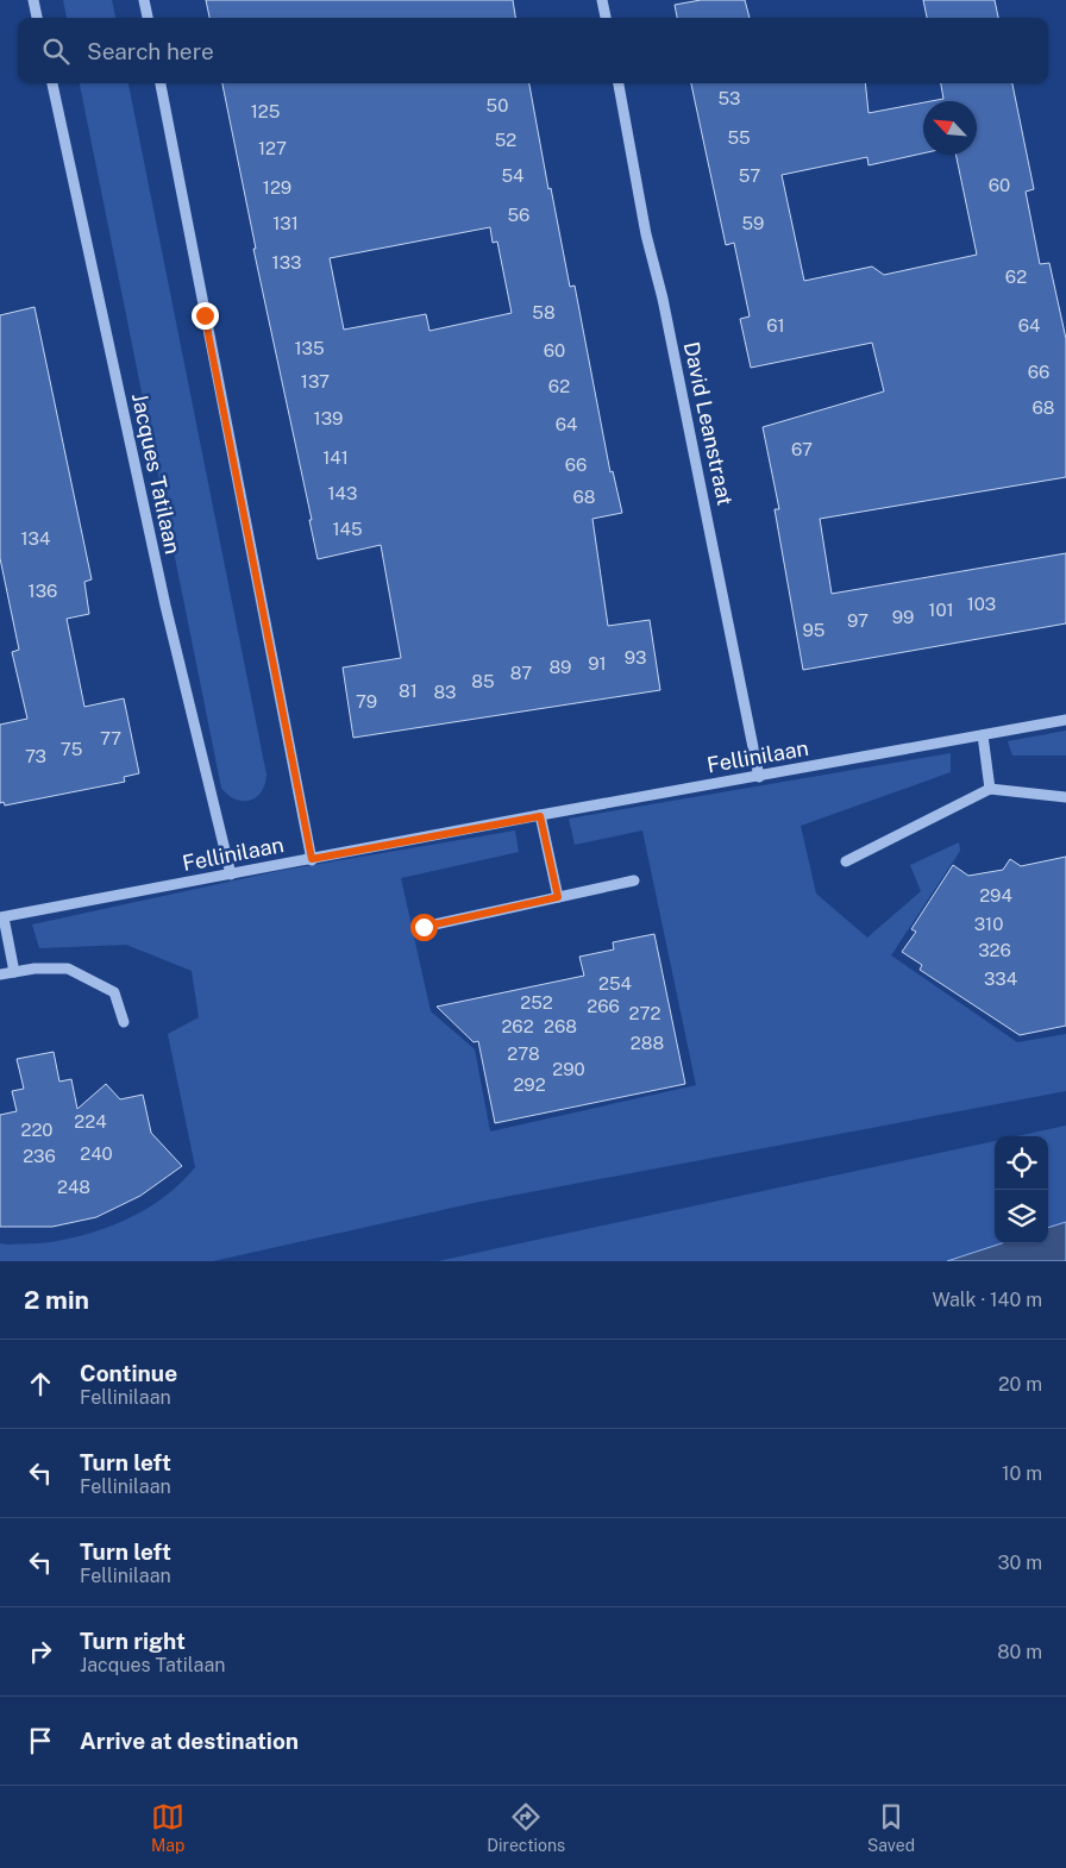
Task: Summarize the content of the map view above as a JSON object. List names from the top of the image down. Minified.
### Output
{"streets":{"street":["David Leanstraat","Jacques Tatilaan","Fellinilaan"]},"crossings":[["David Leanstraat","Fellinilaan"],["Jacques Tatilaan","Fellinilaan"]],"house_numbers":["53","50","125","55","52","127","54","57","60","129","56","131","59","133","62","58","61","64","135","60","66","137","62","68","139","64","67","141","66","143","68","145","134","136","103","101","99","97","95","93","91","89","87","85","81","83","79","77","75","73","294","310","326","334","254","252","266","272","262","268","288","278","290","292","224","220","240","236","248"],"north":"top left","page":{"search":"Search here","heading":["2 min","Walk · 140 m"],"list":[["Continue","Fellinilaan","20 m"],["Turn left","Fellinilaan","10 m"],["Turn left","Fellinilaan","30 m"],["Turn right","Jacques Tatilaan","80 m"],"Arrive at destination"],"nav":["Map","Directions","Saved"]}}
